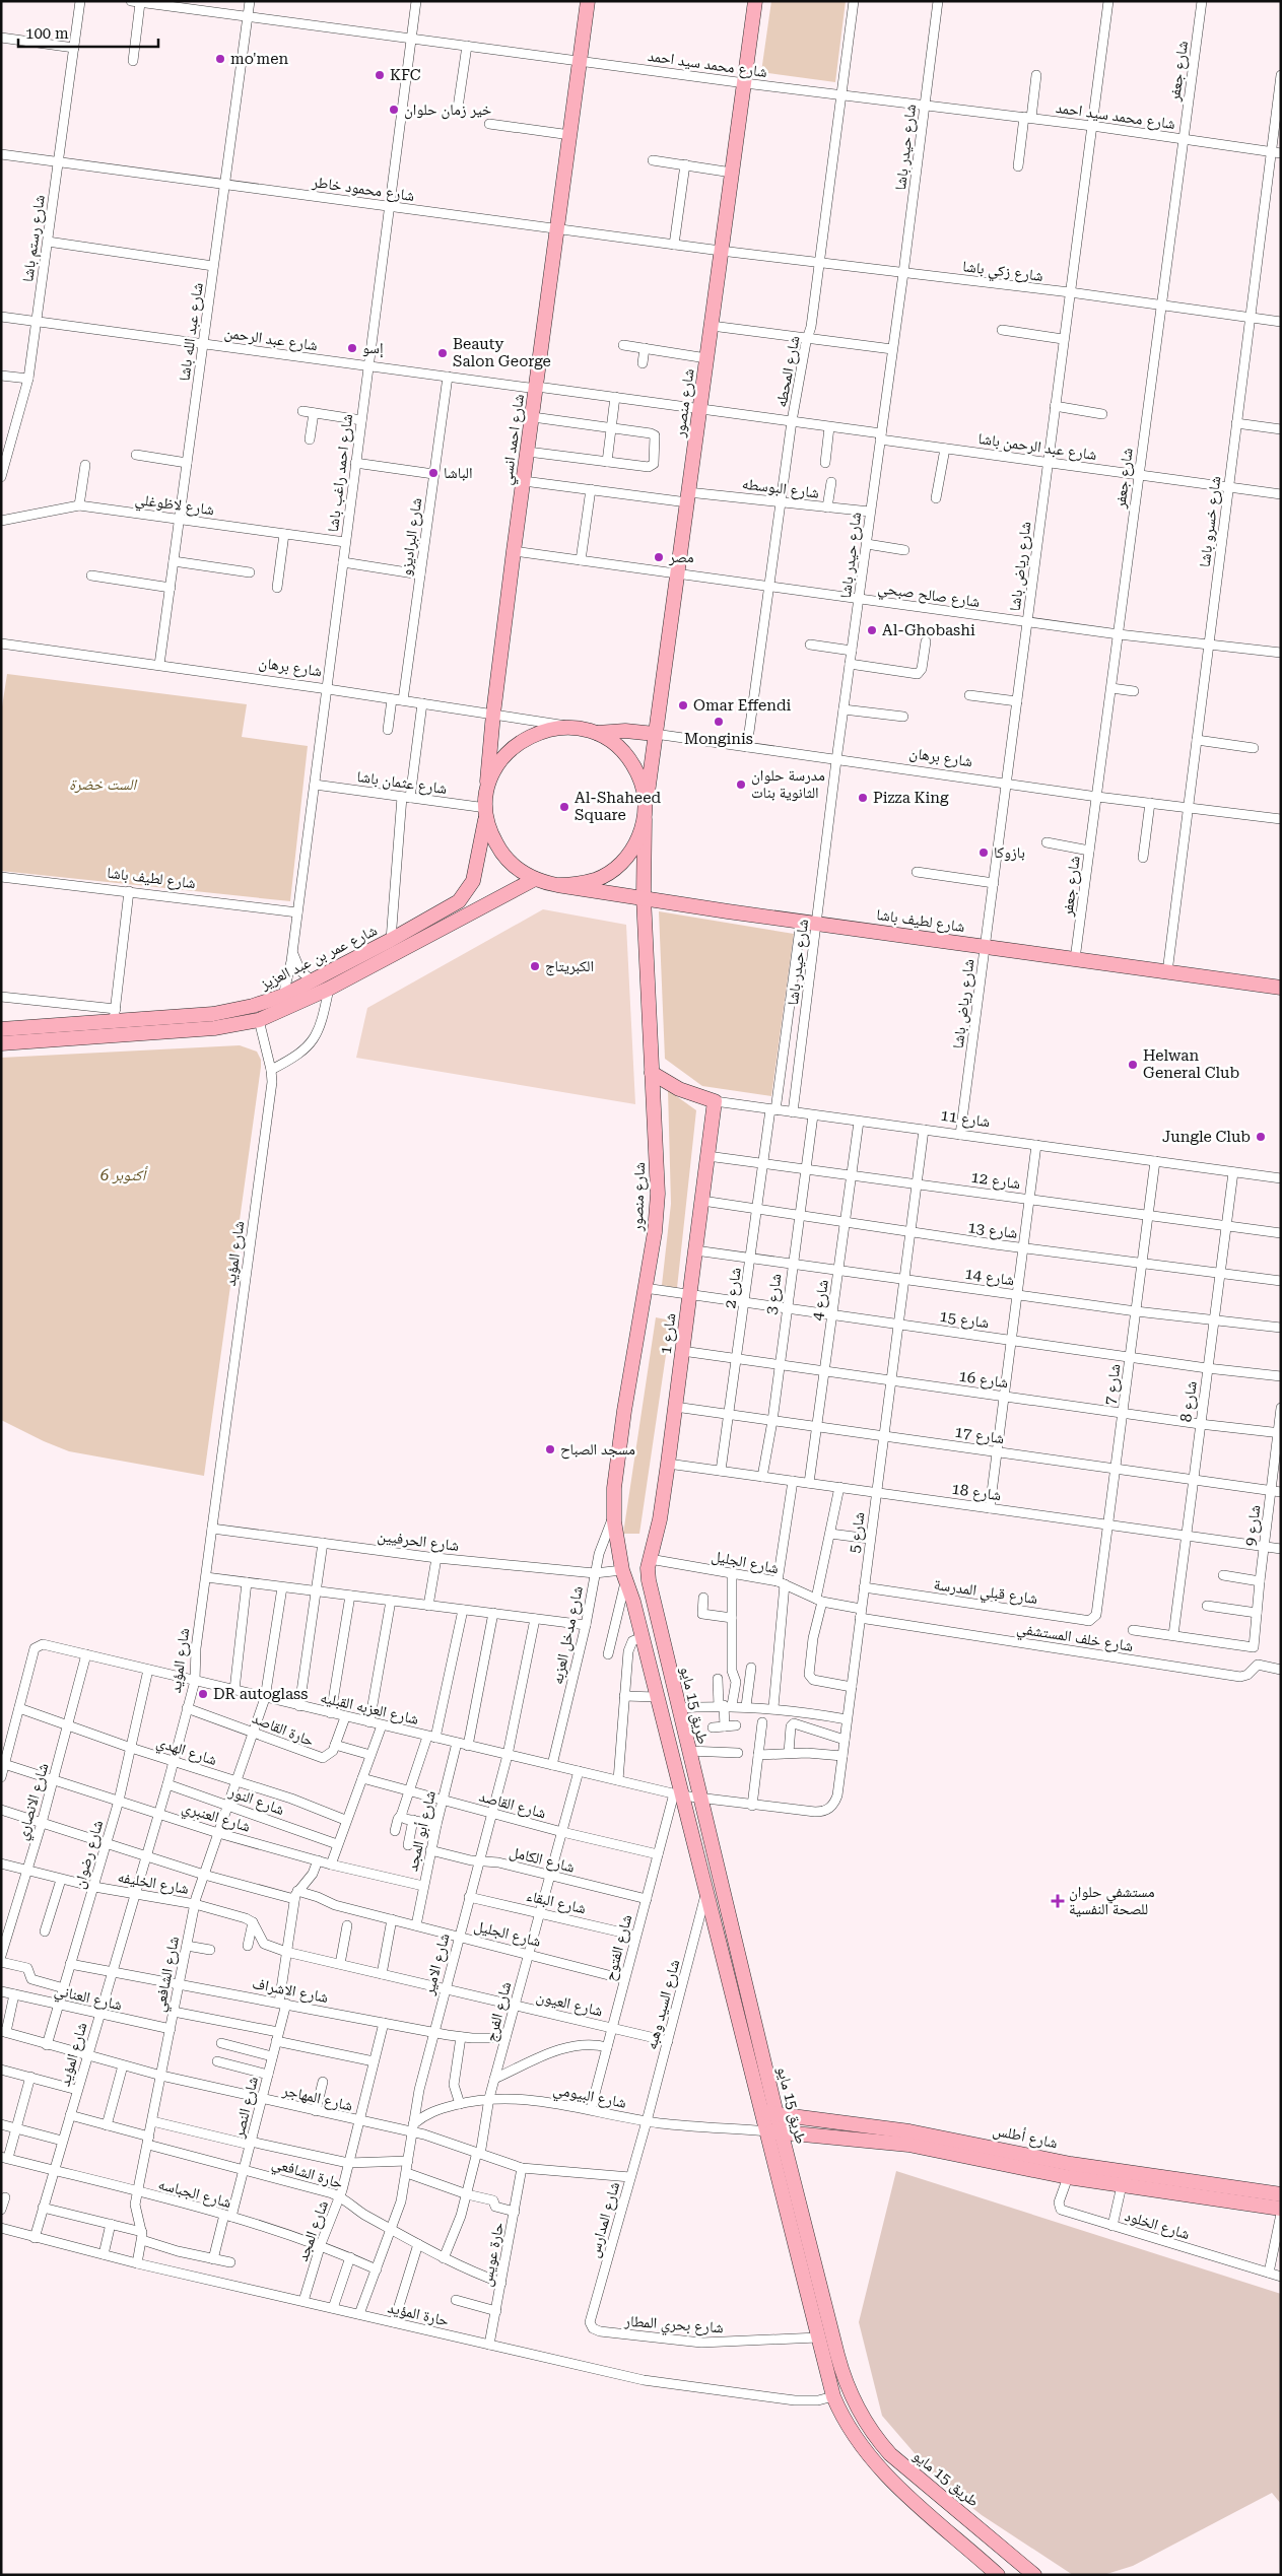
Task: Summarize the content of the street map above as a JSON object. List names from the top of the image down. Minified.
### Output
{"streets":{"street":["شارع محمد سيد احمد","شارع جعفر","شارع حيدر باشا","شارع محمود خاطر","شارع رستم باشا","شارع زكي باشا","شارع عبد الله باشا","شارع عبد الرحمن","شارع المحطه","شارع منصور","شارع احمد انسي","شارع عبد الرحمن باشا","شارع احمد راغب باشا","شارع البوسطه","شارع لاظوغلي","شارع خسرو باشا","شارع البراديزو","شارع رياض باشا","شارع صالح صبحي","شارع برهان","شارع عثمان باشا","شارع لطيف باشا","شارع عمر بن عبد العزيز","شارع 11","شارع 12","شارع 13","شارع المؤيد","شارع 14","شارع 2","شارع 3","شارع 4","شارع 15","شارع 1","شارع 16","شارع 7","شارع 8","شارع 17","شارع 18","شارع 9","شارع 5","شارع الحرفيين","شارع الجليل","شارع قبلي المدرسة","شارع مدخل العزبه","شارع خلف المستشفي","طريق 15 مايو","شارع العزبه القبليه","حارة القاصد","شارع الهدي","شارع النور","شارع الانصاري","شارع القاصد","شارع العنبري","شارع أبو المجد","شارع رضوان","شارع الكامل","شارع الخليفه","شارع البقاء","شارع الفتوح","شارع الامير","شارع الشافعي","شارع الاشراف","شارع العناني","شارع العيون","شارع السيد وهبه","شارع الفرج","شارع البيومي","شارع المهاجر","شارع النصر","شارع أطلس","حارة الشافعي","شارع الجباسه","شارع المدارس","شارع الخلود","شارع المجد","حارة عويس","حارة المؤيد","شارع بحري المطار"]},"crossings":[["شارع محمد سيد احمد","شارع جعفر"],["شارع محمد سيد احمد","شارع حيدر باشا"],["شارع محمد سيد احمد","شارع عبد الله باشا"],["شارع محمد سيد احمد","شارع المحطه"],["شارع محمد سيد احمد","شارع منصور"],["شارع محمد سيد احمد","شارع احمد انسي"],["شارع محمد سيد احمد","شارع احمد راغب باشا"],["شارع محمد سيد احمد","شارع خسرو باشا"],["شارع محمد سيد احمد","شارع رياض باشا"],["شارع جعفر","شارع زكي باشا"],["شارع جعفر","شارع عبد الرحمن باشا"],["شارع جعفر","شارع صالح صبحي"],["شارع جعفر","شارع برهان"],["شارع جعفر","شارع لطيف باشا"],["شارع حيدر باشا","شارع زكي باشا"],["شارع حيدر باشا","شارع عبد الرحمن باشا"],["شارع حيدر باشا","شارع البوسطه"],["شارع حيدر باشا","شارع صالح صبحي"],["شارع حيدر باشا","شارع برهان"],["شارع حيدر باشا","شارع لطيف باشا"],["شارع حيدر باشا","شارع 11"],["شارع محمود خاطر","شارع رستم باشا"],["شارع محمود خاطر","شارع زكي باشا"],["شارع محمود خاطر","شارع عبد الله باشا"],["شارع محمود خاطر","شارع منصور"],["شارع محمود خاطر","شارع احمد انسي"],["شارع محمود خاطر","شارع احمد راغب باشا"],["شارع رستم باشا","شارع عبد الرحمن"],["شارع زكي باشا","شارع المحطه"],["شارع زكي باشا","شارع منصور"],["شارع زكي باشا","شارع خسرو باشا"],["شارع زكي باشا","شارع رياض باشا"],["شارع عبد الله باشا","شارع عبد الرحمن"],["شارع عبد الله باشا","شارع لاظوغلي"],["شارع عبد الله باشا","شارع برهان"],["شارع عبد الرحمن","شارع منصور"],["شارع عبد الرحمن","شارع احمد انسي"],["شارع عبد الرحمن","شارع عبد الرحمن باشا"],["شارع عبد الرحمن","شارع احمد راغب باشا"],["شارع عبد الرحمن","شارع البراديزو"],["شارع المحطه","شارع عبد الرحمن باشا"],["شارع المحطه","شارع البوسطه"],["شارع المحطه","شارع صالح صبحي"],["شارع المحطه","شارع برهان"],["شارع منصور","شارع احمد انسي"],["شارع منصور","شارع عبد الرحمن باشا"],["شارع منصور","شارع البوسطه"],["شارع منصور","شارع صالح صبحي"],["شارع منصور","شارع برهان"],["شارع منصور","شارع عثمان باشا"],["شارع منصور","شارع لطيف باشا"],["شارع منصور","شارع عمر بن عبد العزيز"],["شارع منصور","شارع 11"],["شارع منصور","شارع 15"],["شارع منصور","شارع الحرفيين"],["شارع منصور","شارع مدخل العزبه"],["شارع منصور","طريق 15 مايو"],["شارع احمد انسي","شارع البوسطه"],["شارع احمد انسي","شارع صالح صبحي"],["شارع احمد انسي","شارع برهان"],["شارع احمد انسي","شارع عثمان باشا"],["شارع احمد انسي","شارع لطيف باشا"],["شارع احمد انسي","شارع عمر بن عبد العزيز"],["شارع عبد الرحمن باشا","شارع خسرو باشا"],["شارع عبد الرحمن باشا","شارع رياض باشا"],["شارع احمد راغب باشا","شارع لاظوغلي"],["شارع احمد راغب باشا","شارع برهان"],["شارع احمد راغب باشا","شارع عثمان باشا"],["شارع احمد راغب باشا","شارع لطيف باشا"],["شارع احمد راغب باشا","شارع عمر بن عبد العزيز"],["شارع خسرو باشا","شارع صالح صبحي"],["شارع خسرو باشا","شارع برهان"],["شارع خسرو باشا","شارع لطيف باشا"],["شارع البراديزو","شارع برهان"],["شارع رياض باشا","شارع صالح صبحي"],["شارع رياض باشا","شارع برهان"],["شارع رياض باشا","شارع لطيف باشا"],["شارع رياض باشا","شارع 11"],["شارع برهان","شارع عثمان باشا"],["شارع برهان","شارع لطيف باشا"],["شارع برهان","شارع عمر بن عبد العزيز"],["شارع عثمان باشا","شارع لطيف باشا"],["شارع عثمان باشا","شارع عمر بن عبد العزيز"],["شارع لطيف باشا","شارع عمر بن عبد العزيز"],["شارع لطيف باشا","شارع 2"],["شارع عمر بن عبد العزيز","شارع المؤيد"],["شارع 11","شارع 2"],["شارع 11","شارع 3"],["شارع 11","شارع 4"],["شارع 11","شارع 1"],["شارع 11","شارع 7"],["شارع 11","شارع 8"],["شارع 11","شارع 5"],["شارع 12","شارع 2"],["شارع 12","شارع 3"],["شارع 12","شارع 4"],["شارع 12","شارع 1"],["شارع 12","شارع 7"],["شارع 12","شارع 8"],["شارع 12","شارع 5"],["شارع 13","شارع 2"],["شارع 13","شارع 3"],["شارع 13","شارع 4"],["شارع 13","شارع 1"],["شارع 13","شارع 7"],["شارع 13","شارع 8"],["شارع 13","شارع 5"],["شارع المؤيد","شارع الحرفيين"],["شارع المؤيد","شارع الجليل"],["شارع المؤيد","شارع العزبه القبليه"],["شارع المؤيد","حارة القاصد"],["شارع المؤيد","شارع الهدي"],["شارع المؤيد","شارع النور"],["شارع المؤيد","شارع العنبري"],["شارع المؤيد","شارع الخليفه"],["شارع المؤيد","شارع الاشراف"],["شارع المؤيد","شارع العناني"],["شارع المؤيد","شارع المهاجر"],["شارع المؤيد","حارة الشافعي"],["شارع المؤيد","شارع الجباسه"],["شارع المؤيد","حارة المؤيد"],["شارع 14","شارع 2"],["شارع 14","شارع 3"],["شارع 14","شارع 4"],["شارع 14","شارع 1"],["شارع 14","شارع 7"],["شارع 14","شارع 8"],["شارع 14","شارع 5"],["شارع 2","شارع 15"],["شارع 2","شارع 16"],["شارع 2","شارع 17"],["شارع 2","شارع 18"],["شارع 3","شارع 15"],["شارع 3","شارع 16"],["شارع 3","شارع 17"],["شارع 3","شارع 18"],["شارع 4","شارع 15"],["شارع 4","شارع 16"],["شارع 4","شارع 17"],["شارع 4","شارع 18"],["شارع 15","شارع 1"],["شارع 15","شارع 7"],["شارع 15","شارع 8"],["شارع 15","شارع 5"],["شارع 1","شارع 16"],["شارع 1","شارع 17"],["شارع 1","شارع 18"],["شارع 1","شارع الجليل"],["شارع 1","طريق 15 مايو"],["شارع 16","شارع 7"],["شارع 16","شارع 8"],["شارع 16","شارع 9"],["شارع 16","شارع 5"],["شارع 7","شارع 17"],["شارع 7","شارع 18"],["شارع 7","شارع قبلي المدرسة"],["شارع 8","شارع 17"],["شارع 8","شارع 18"],["شارع 8","شارع 9"],["شارع 17","شارع 9"],["شارع 17","شارع 5"],["شارع 18","شارع 9"],["شارع 18","شارع 5"],["شارع 5","شارع الجليل"],["شارع 5","شارع قبلي المدرسة"],["شارع 5","شارع خلف المستشفي"],["شارع 5","طريق 15 مايو"],["شارع 5","شارع العزبه القبليه"],["شارع الحرفيين","شارع مدخل العزبه"],["شارع الحرفيين","طريق 15 مايو"],["شارع الجليل","شارع خلف المستشفي"],["شارع الجليل","طريق 15 مايو"],["شارع الجليل","شارع الانصاري"],["شارع الجليل","شارع أبو المجد"],["شارع الجليل","شارع رضوان"],["شارع الجليل","شارع الفتوح"],["شارع الجليل","شارع الامير"],["شارع الجليل","شارع الشافعي"],["شارع الجليل","شارع الفرج"],["شارع الجليل","شارع النصر"],["شارع مدخل العزبه","شارع العزبه القبليه"],["طريق 15 مايو","شارع العزبه القبليه"],["طريق 15 مايو","شارع الفتوح"],["طريق 15 مايو","شارع السيد وهبه"],["طريق 15 مايو","شارع البيومي"],["طريق 15 مايو","شارع أطلس"],["طريق 15 مايو","حارة المؤيد"],["طريق 15 مايو","شارع بحري المطار"],["شارع العزبه القبليه","حارة القاصد"],["شارع العزبه القبليه","شارع الهدي"],["شارع العزبه القبليه","شارع الانصاري"],["شارع العزبه القبليه","شارع أبو المجد"],["شارع العزبه القبليه","شارع رضوان"],["شارع العزبه القبليه","شارع الفتوح"],["شارع العزبه القبليه","شارع الامير"],["شارع العزبه القبليه","شارع الشافعي"],["شارع العزبه القبليه","شارع الفرج"],["حارة القاصد","شارع الشافعي"],["شارع الهدي","شارع الانصاري"],["شارع الهدي","شارع رضوان"],["شارع الهدي","شارع الشافعي"],["شارع النور","شارع الشافعي"],["شارع الانصاري","شارع العنبري"],["شارع الانصاري","شارع الخليفه"],["شارع القاصد","شارع أبو المجد"],["شارع القاصد","شارع الفتوح"],["شارع القاصد","شارع الامير"],["شارع القاصد","شارع الفرج"],["شارع العنبري","شارع أبو المجد"],["شارع العنبري","شارع رضوان"],["شارع العنبري","شارع الشافعي"],["شارع أبو المجد","شارع الكامل"],["شارع رضوان","شارع الخليفه"],["شارع رضوان","شارع الاشراف"],["شارع رضوان","شارع العناني"],["شارع رضوان","شارع المهاجر"],["شارع الكامل","شارع الفتوح"],["شارع الكامل","شارع الامير"],["شارع الكامل","شارع الفرج"],["شارع الخليفه","شارع الشافعي"],["شارع البقاء","شارع الفتوح"],["شارع البقاء","شارع الامير"],["شارع البقاء","شارع الفرج"],["شارع الفتوح","شارع العيون"],["شارع الفتوح","شارع البيومي"],["شارع الامير","شارع الاشراف"],["شارع الامير","شارع العيون"],["شارع الامير","شارع البيومي"],["شارع الامير","شارع المهاجر"],["شارع الامير","حارة الشافعي"],["شارع الامير","شارع الجباسه"],["شارع الامير","حارة المؤيد"],["شارع الشافعي","شارع الاشراف"],["شارع الشافعي","شارع العناني"],["شارع الشافعي","شارع المهاجر"],["شارع الشافعي","حارة الشافعي"],["شارع الشافعي","شارع الجباسه"],["شارع الشافعي","حارة المؤيد"],["شارع الاشراف","شارع الفرج"],["شارع الاشراف","شارع النصر"],["شارع الاشراف","شارع المجد"],["شارع العيون","شارع السيد وهبه"],["شارع العيون","شارع الفرج"],["شارع العيون","شارع النصر"],["شارع السيد وهبه","شارع البيومي"],["شارع السيد وهبه","شارع المدارس"],["شارع الفرج","شارع البيومي"],["شارع الفرج","شارع المهاجر"],["شارع الفرج","حارة الشافعي"],["شارع البيومي","شارع المهاجر"],["شارع البيومي","شارع أطلس"],["شارع البيومي","شارع المدارس"],["شارع المهاجر","شارع النصر"],["شارع المهاجر","شارع المدارس"],["شارع المهاجر","شارع المجد"],["شارع المهاجر","حارة عويس"],["شارع النصر","حارة الشافعي"],["شارع النصر","شارع الجباسه"],["شارع أطلس","شارع الخلود"],["حارة الشافعي","شارع المجد"],["حارة الشافعي","حارة عويس"],["شارع الجباسه","شارع المجد"],["شارع المدارس","شارع بحري المطار"],["شارع المجد","حارة المؤيد"],["حارة عويس","حارة المؤيد"]],"parks":["الست خضرة","6 أكتوبر"],"places":{"other":["mo'men","KFC","خير زمان حلوان","إسو","Beauty Salon George","الباشا","مصر","Al-Ghobashi","Omar Effendi","Monginis","مدرسة حلوان الثانوية بنات","Pizza King","Al-Shaheed Square","بازوكا","الكبريتاج","Helwan General Club","Jungle Club","مسجد الصباح","DR autoglass"],"health":["مستشفي حلوان للصحة النفسية"]},"scale_bar":"100 m"}
